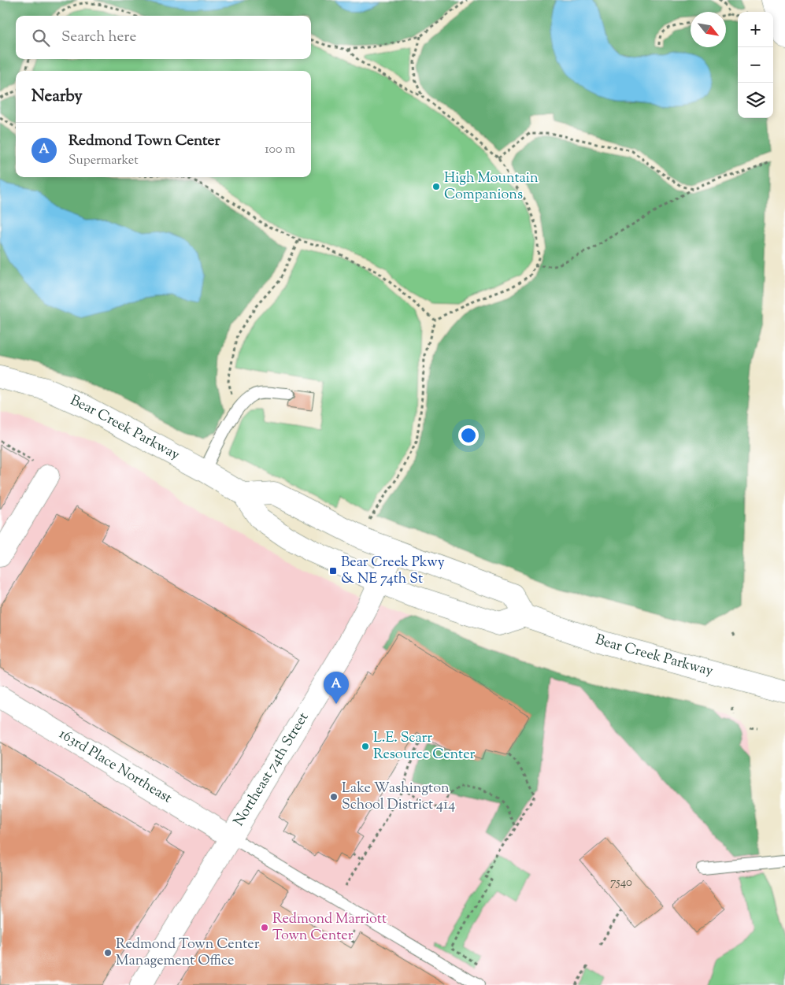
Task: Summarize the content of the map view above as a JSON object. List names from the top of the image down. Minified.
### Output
{"streets":{"main road":["Bear Creek Parkway","163rd Place Northeast","Northeast 74th Street"]},"crossings":[["Bear Creek Parkway","Northeast 74th Street"],["163rd Place Northeast","Northeast 74th Street"]],"places":{"other":["High Mountain Companions","L.E. Scarr Resource Center","Lake Washington School District 414","Redmond Marriott Town Center","Redmond Town Center Management Office"],"transit":["Bear Creek Pkwy & NE 74th St"]},"house_numbers":["7540"],"north":"bottom right","page":{"map_buttons":["+","−"],"search":"Search here","heading":"Nearby","list":[{"mark":"A","name":"Redmond Town Center","note":"Supermarket","value":"100 m"}],"pins":"A"}}
